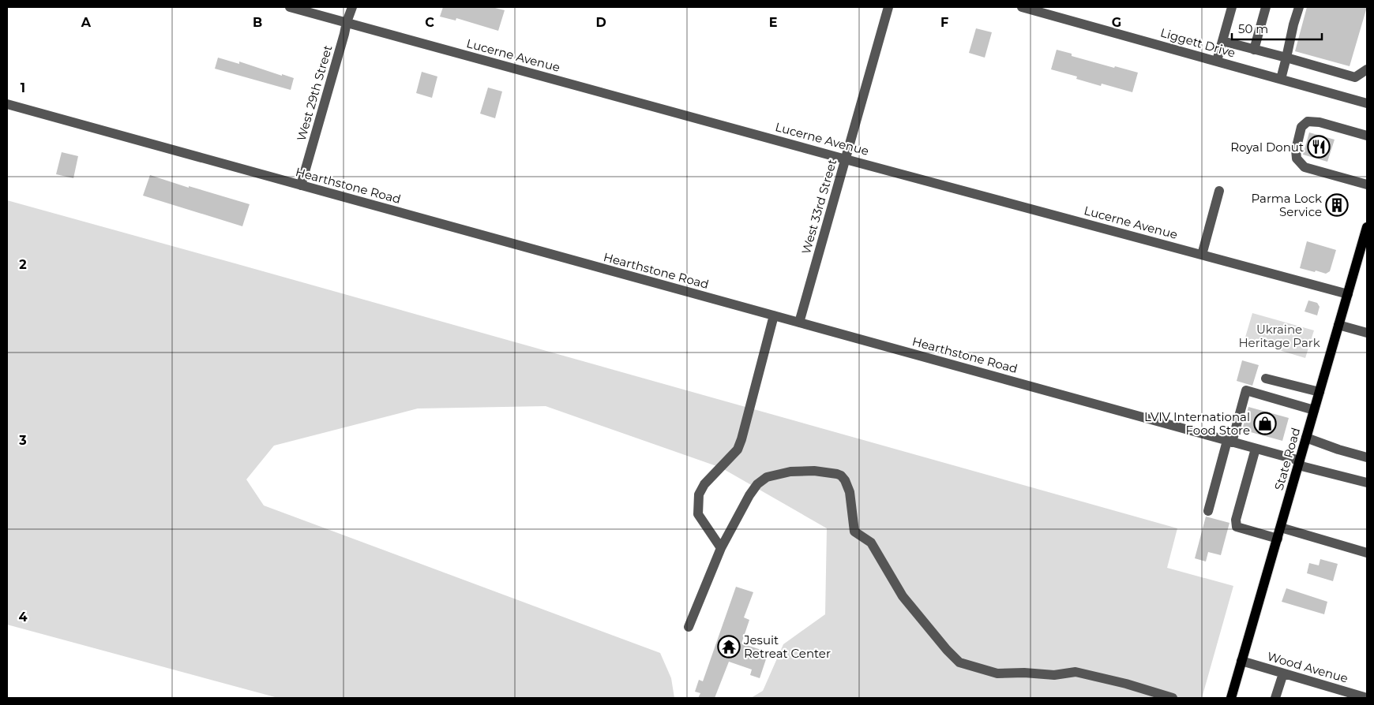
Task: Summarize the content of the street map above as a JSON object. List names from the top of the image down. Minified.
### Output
{"streets":{"main road":["State Road"],"street":["Liggett Drive","Lucerne Avenue","West 29th Street","Hearthstone Road","West 33rd Street","Wood Avenue"]},"crossings":[["Lucerne Avenue","West 29th Street"],["Lucerne Avenue","West 33rd Street"],["Lucerne Avenue","State Road"],["West 29th Street","Hearthstone Road"],["Hearthstone Road","West 33rd Street"],["Hearthstone Road","State Road"],["State Road","Wood Avenue"]],"parks":["Ukraine Heritage Park"],"places":{"restaurant":["Royal Donut"],"building":["Parma Lock Service"],"shop":["LVIV International Food Store"],"temple":["Jesuit Retreat Center"]},"scale_bar":"50 m","grid":{"columns":["A","B","C","D","E","F","G"],"rows":["1","2","3","4"]}}
